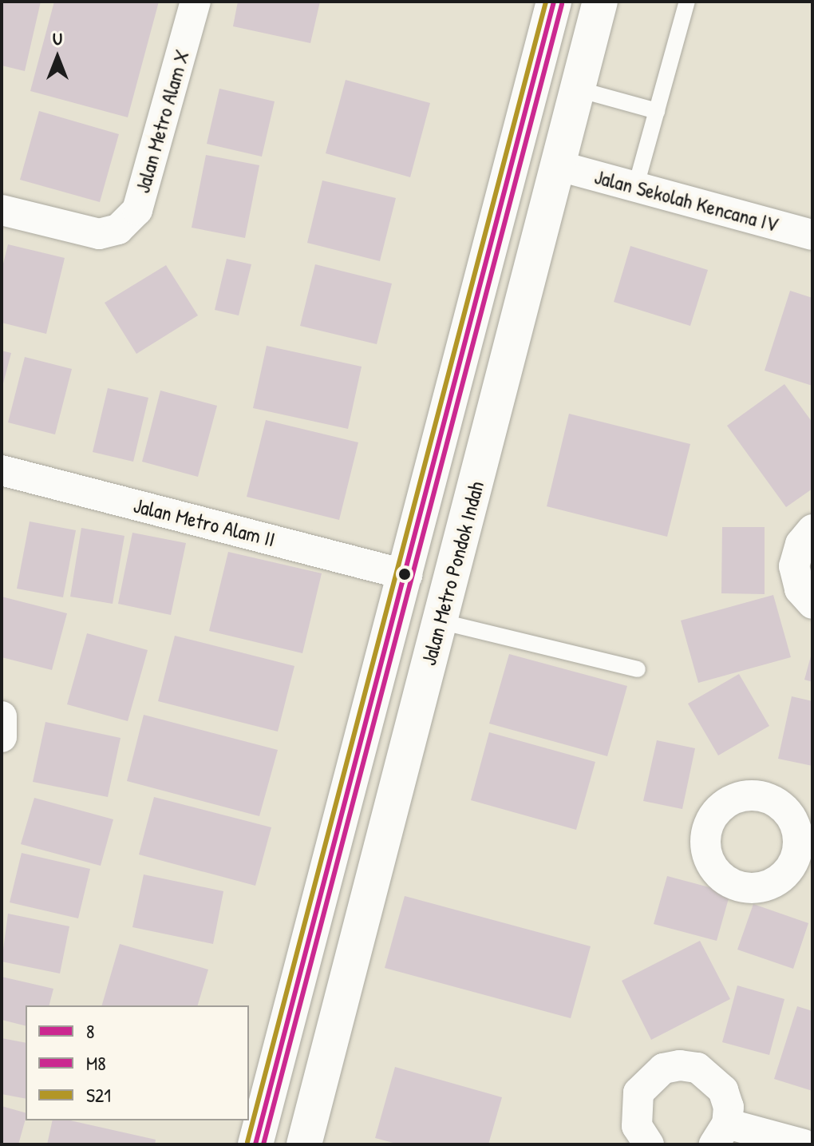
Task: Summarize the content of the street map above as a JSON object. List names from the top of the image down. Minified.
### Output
{"streets":{"highway":["Jalan Metro Pondok Indah"],"street":["Jalan Metro Alam X","Jalan Sekolah Kencana IV","Jalan Metro Alam II"]},"crossings":[["Jalan Sekolah Kencana IV","Jalan Metro Pondok Indah"],["Jalan Metro Alam II","Jalan Metro Pondok Indah"]],"lines":["transit line 8","transit line S21","transit line M8"],"legend":["8","M8","S21"],"north":"top"}
